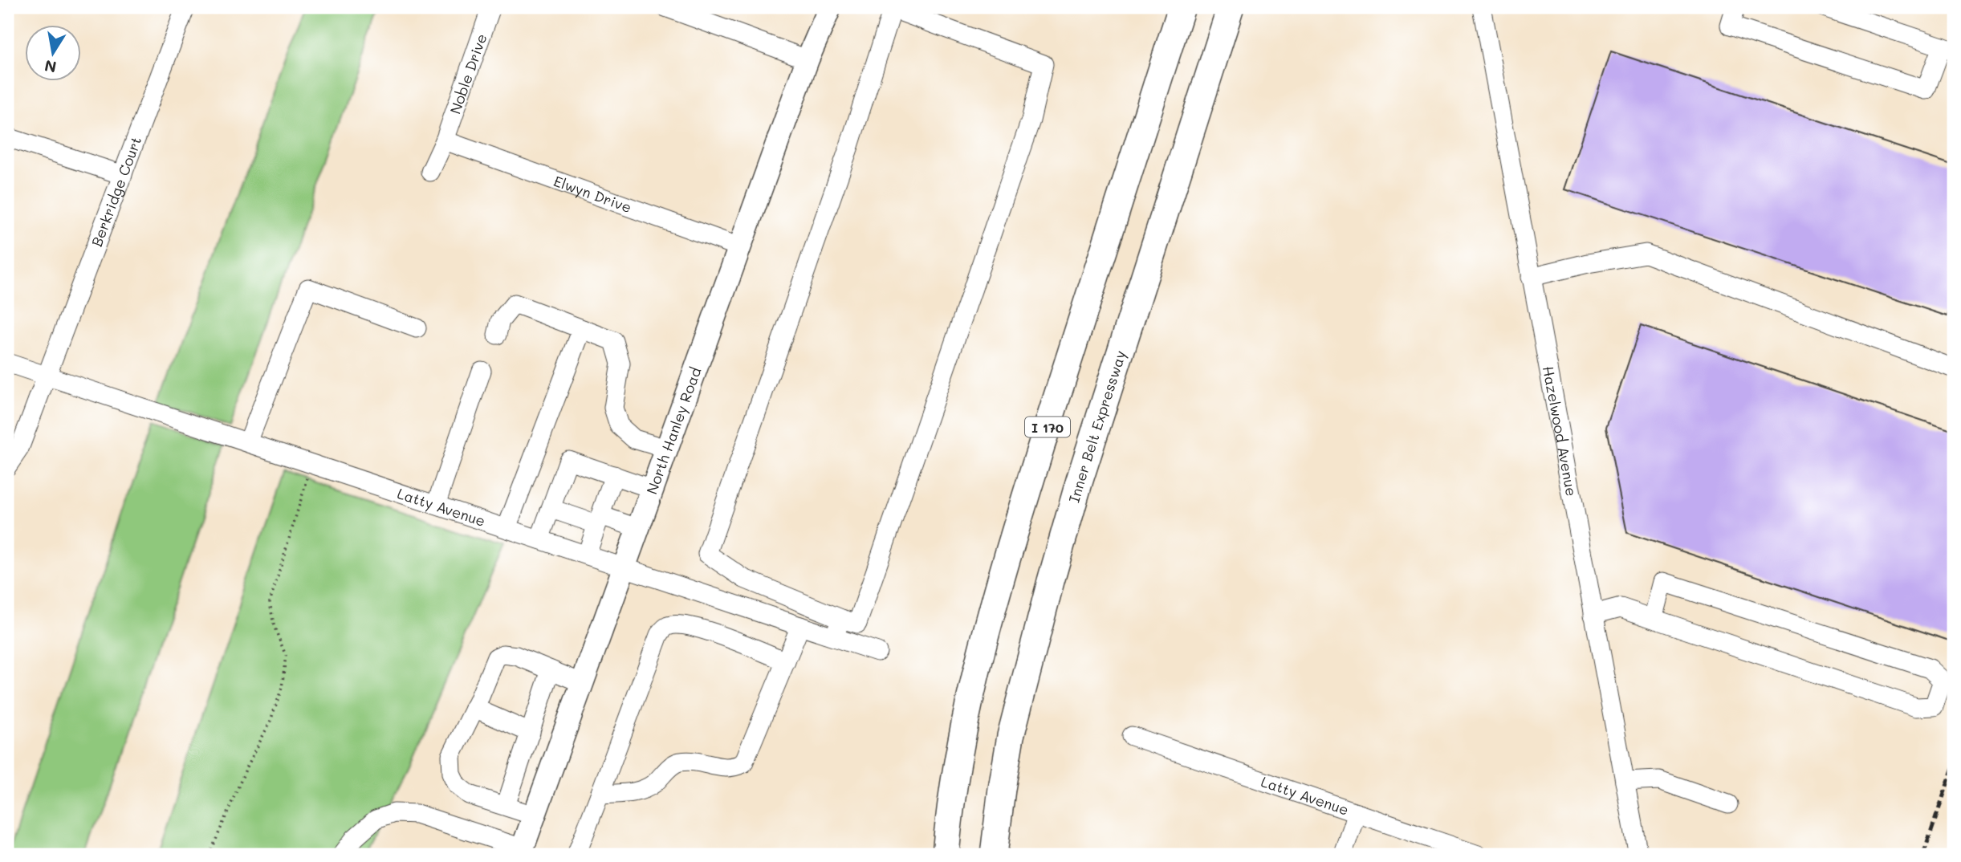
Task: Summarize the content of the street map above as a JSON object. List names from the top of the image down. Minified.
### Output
{"streets":{"highway":["I 170","Inner Belt Expressway"],"main road":["North Hanley Road"],"street":["Noble Drive","Berkridge Court","Elwyn Drive","Hazelwood Avenue","Latty Avenue"]},"crossings":[["Noble Drive","Elwyn Drive"],["Berkridge Court","Latty Avenue"],["Elwyn Drive","North Hanley Road"],["North Hanley Road","Latty Avenue"]],"north":"bottom"}
